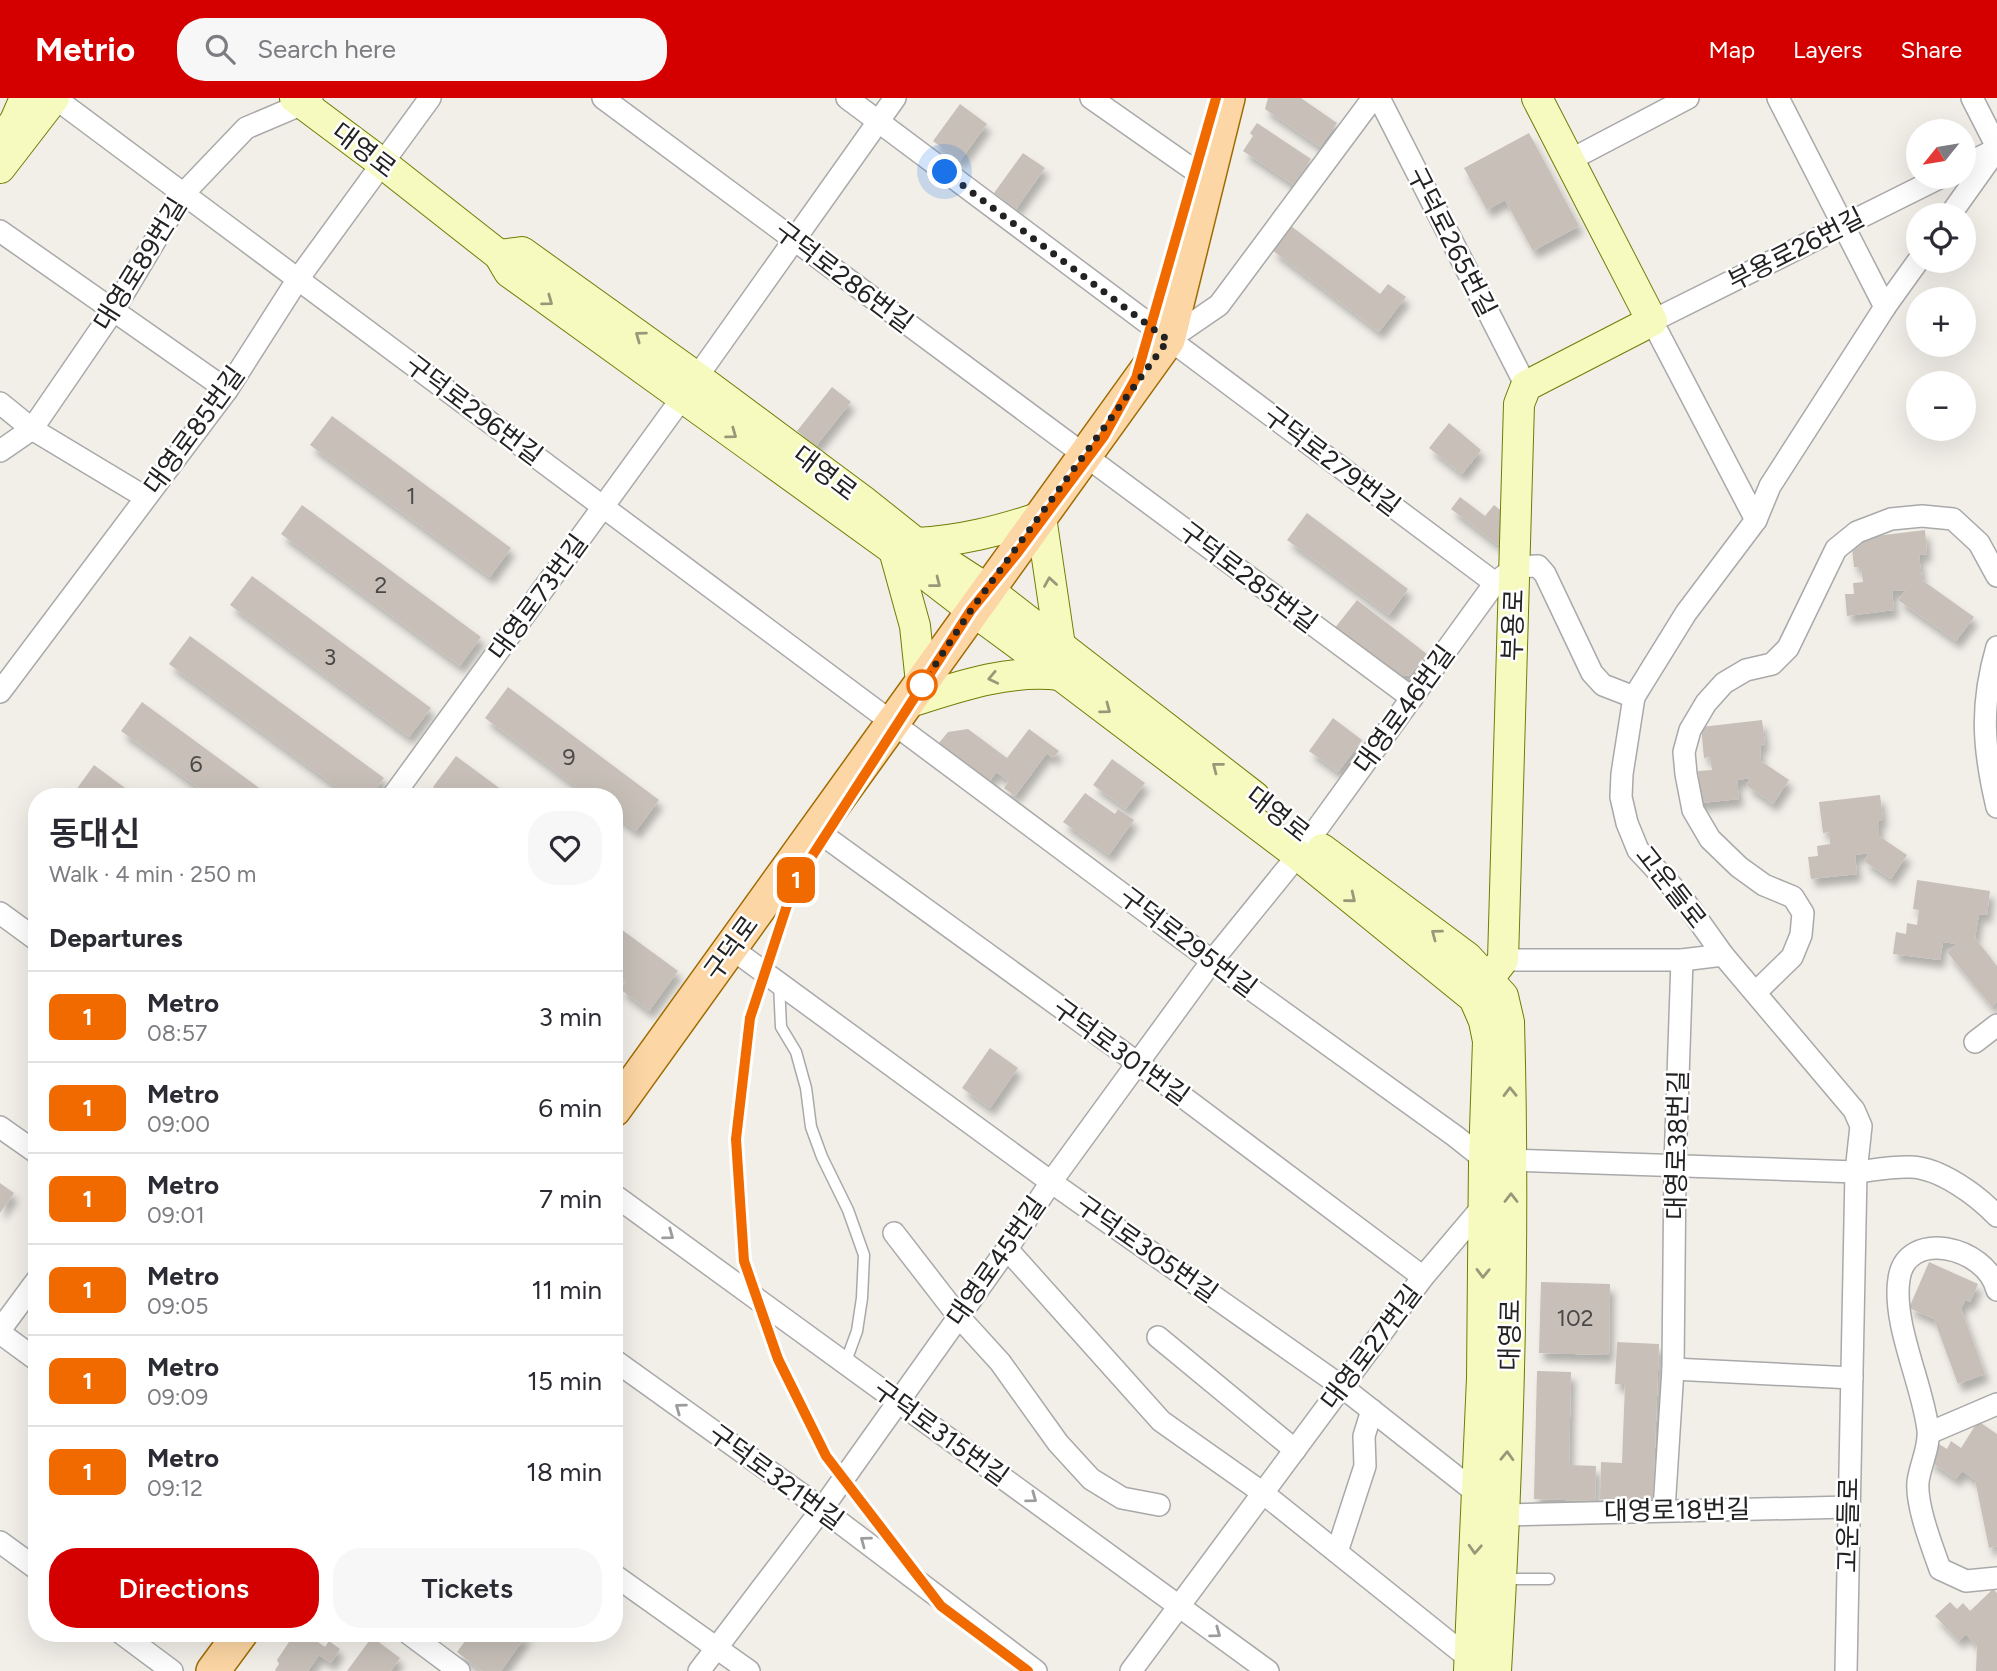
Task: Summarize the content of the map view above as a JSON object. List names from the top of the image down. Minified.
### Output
{"streets":{"main road":["대영로","부용로","구덕로"],"street":["구덕로265번길","부용로26번길","대영로89번길","구덕로286번길","구덕로296번길","대영로85번길","구덕로279번길","구덕로285번길","대영로73번길","대영로46번길","고운들로","구덕로295번길","구덕로301번길","대영로38번길","구덕로305번길","대영로45번길","대영로27번길","구덕로315번길","구덕로321번길","대영로18번길"]},"crossings":[["대영로","대영로89번길"],["대영로","대영로85번길"],["대영로","대영로73번길"],["대영로","부용로"],["대영로","대영로46번길"],["대영로","구덕로295번길"],["대영로","구덕로"],["대영로","구덕로305번길"],["대영로","대영로45번길"],["대영로","대영로27번길"],["대영로","대영로18번길"],["구덕로265번길","부용로"],["대영로89번길","구덕로296번길"],["구덕로286번길","구덕로285번길"],["구덕로286번길","대영로73번길"],["구덕로286번길","구덕로"],["구덕로296번길","대영로85번길"],["구덕로296번길","대영로73번길"],["구덕로296번길","구덕로295번길"],["구덕로296번길","구덕로"],["구덕로279번길","대영로73번길"],["구덕로279번길","부용로"],["구덕로279번길","대영로46번길"],["구덕로279번길","구덕로"],["구덕로285번길","대영로46번길"],["구덕로285번길","구덕로"],["부용로","대영로46번길"],["대영로46번길","대영로45번길"],["고운들로","대영로18번길"],["구덕로295번길","구덕로"],["구덕로295번길","대영로45번길"],["구덕로","구덕로301번길"],["구덕로","구덕로305번길"],["구덕로301번길","대영로45번길"],["구덕로301번길","대영로27번길"],["대영로38번길","대영로18번길"],["구덕로305번길","대영로45번길"],["구덕로305번길","대영로27번길"],["대영로45번길","구덕로315번길"],["대영로45번길","구덕로321번길"],["대영로27번길","구덕로315번길"]],"lines":["metro line 1"],"house_numbers":["1","2","3","9","6","102"],"north":"bottom left","page":{"header":"Metrio","search":"Search here","nav":["Map","Layers","Share"],"on_map":"1","map_buttons":["+","−"],"heading":[["동대신","Walk · 4 min · 250 m"],"Departures"],"list":[{"mark":"1","name":"Metro","note":"08:57","value":"3 min"},{"mark":"1","name":"Metro","note":"09:00","value":"6 min"},{"mark":"1","name":"Metro","note":"09:01","value":"7 min"},{"mark":"1","name":"Metro","note":"09:05","value":"11 min"},{"mark":"1","name":"Metro","note":"09:09","value":"15 min"},{"mark":"1","name":"Metro","note":"09:12","value":"18 min"}],"buttons":["Directions","Tickets"]}}
